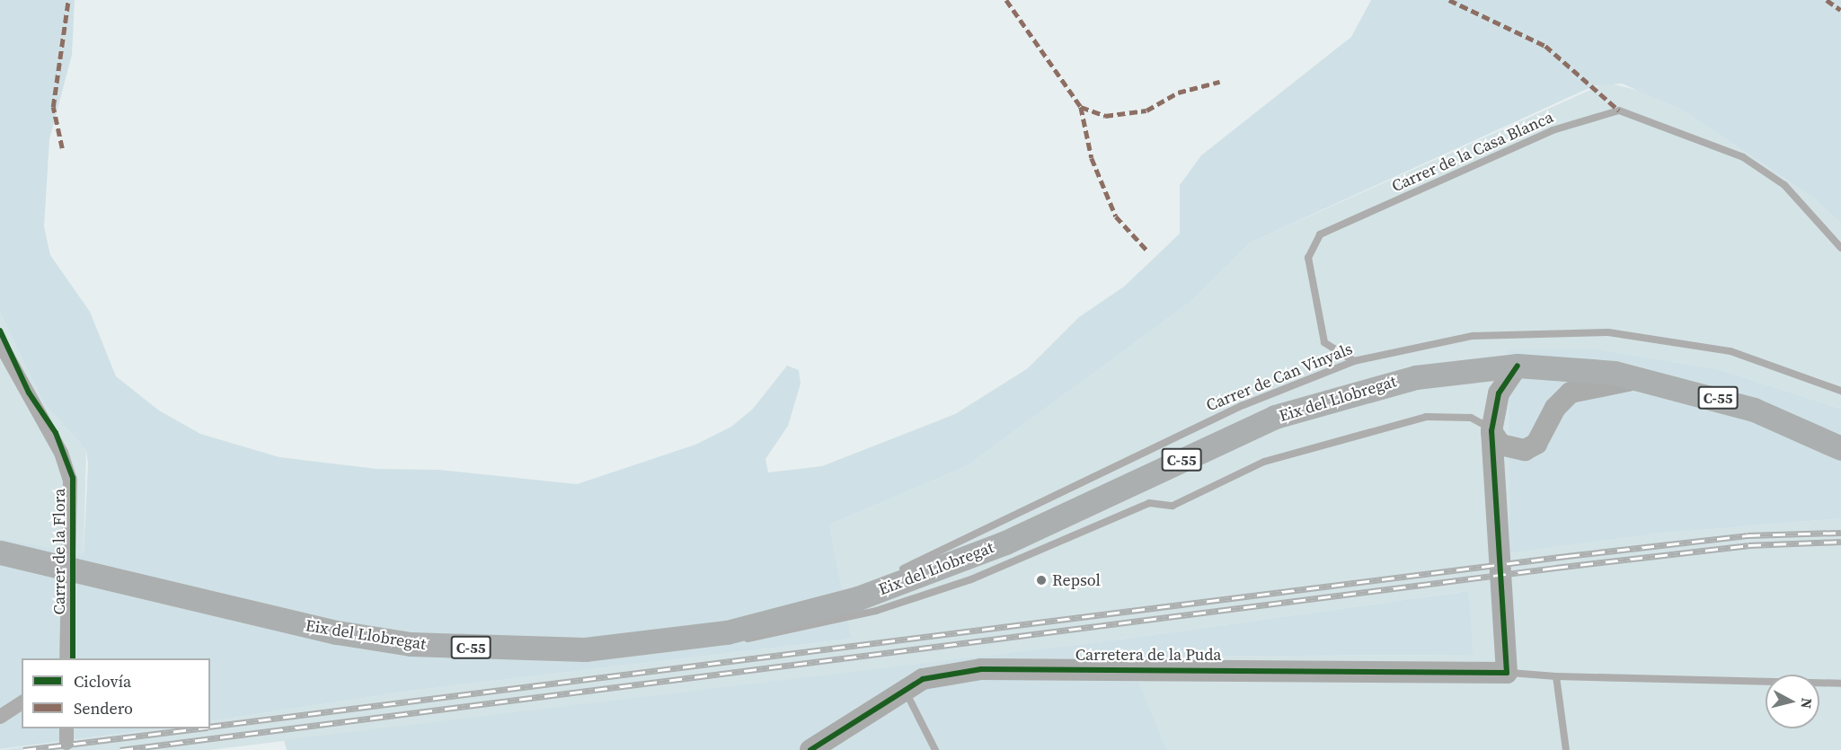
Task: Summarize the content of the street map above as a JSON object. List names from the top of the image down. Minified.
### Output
{"streets":{"main road":["C-55","Eix del Llobregat"],"street":["Carrer de la Flora","Carretera de la Puda"],"lane":["Carrer de la Casa Blanca","Carrer de Can Vinyals"]},"crossings":[["Carrer de la Casa Blanca","Carrer de Can Vinyals"],["Carrer de Can Vinyals","Eix del Llobregat"]],"places":["Repsol"],"legend":["Ciclovía","Sendero"],"north":"right"}
